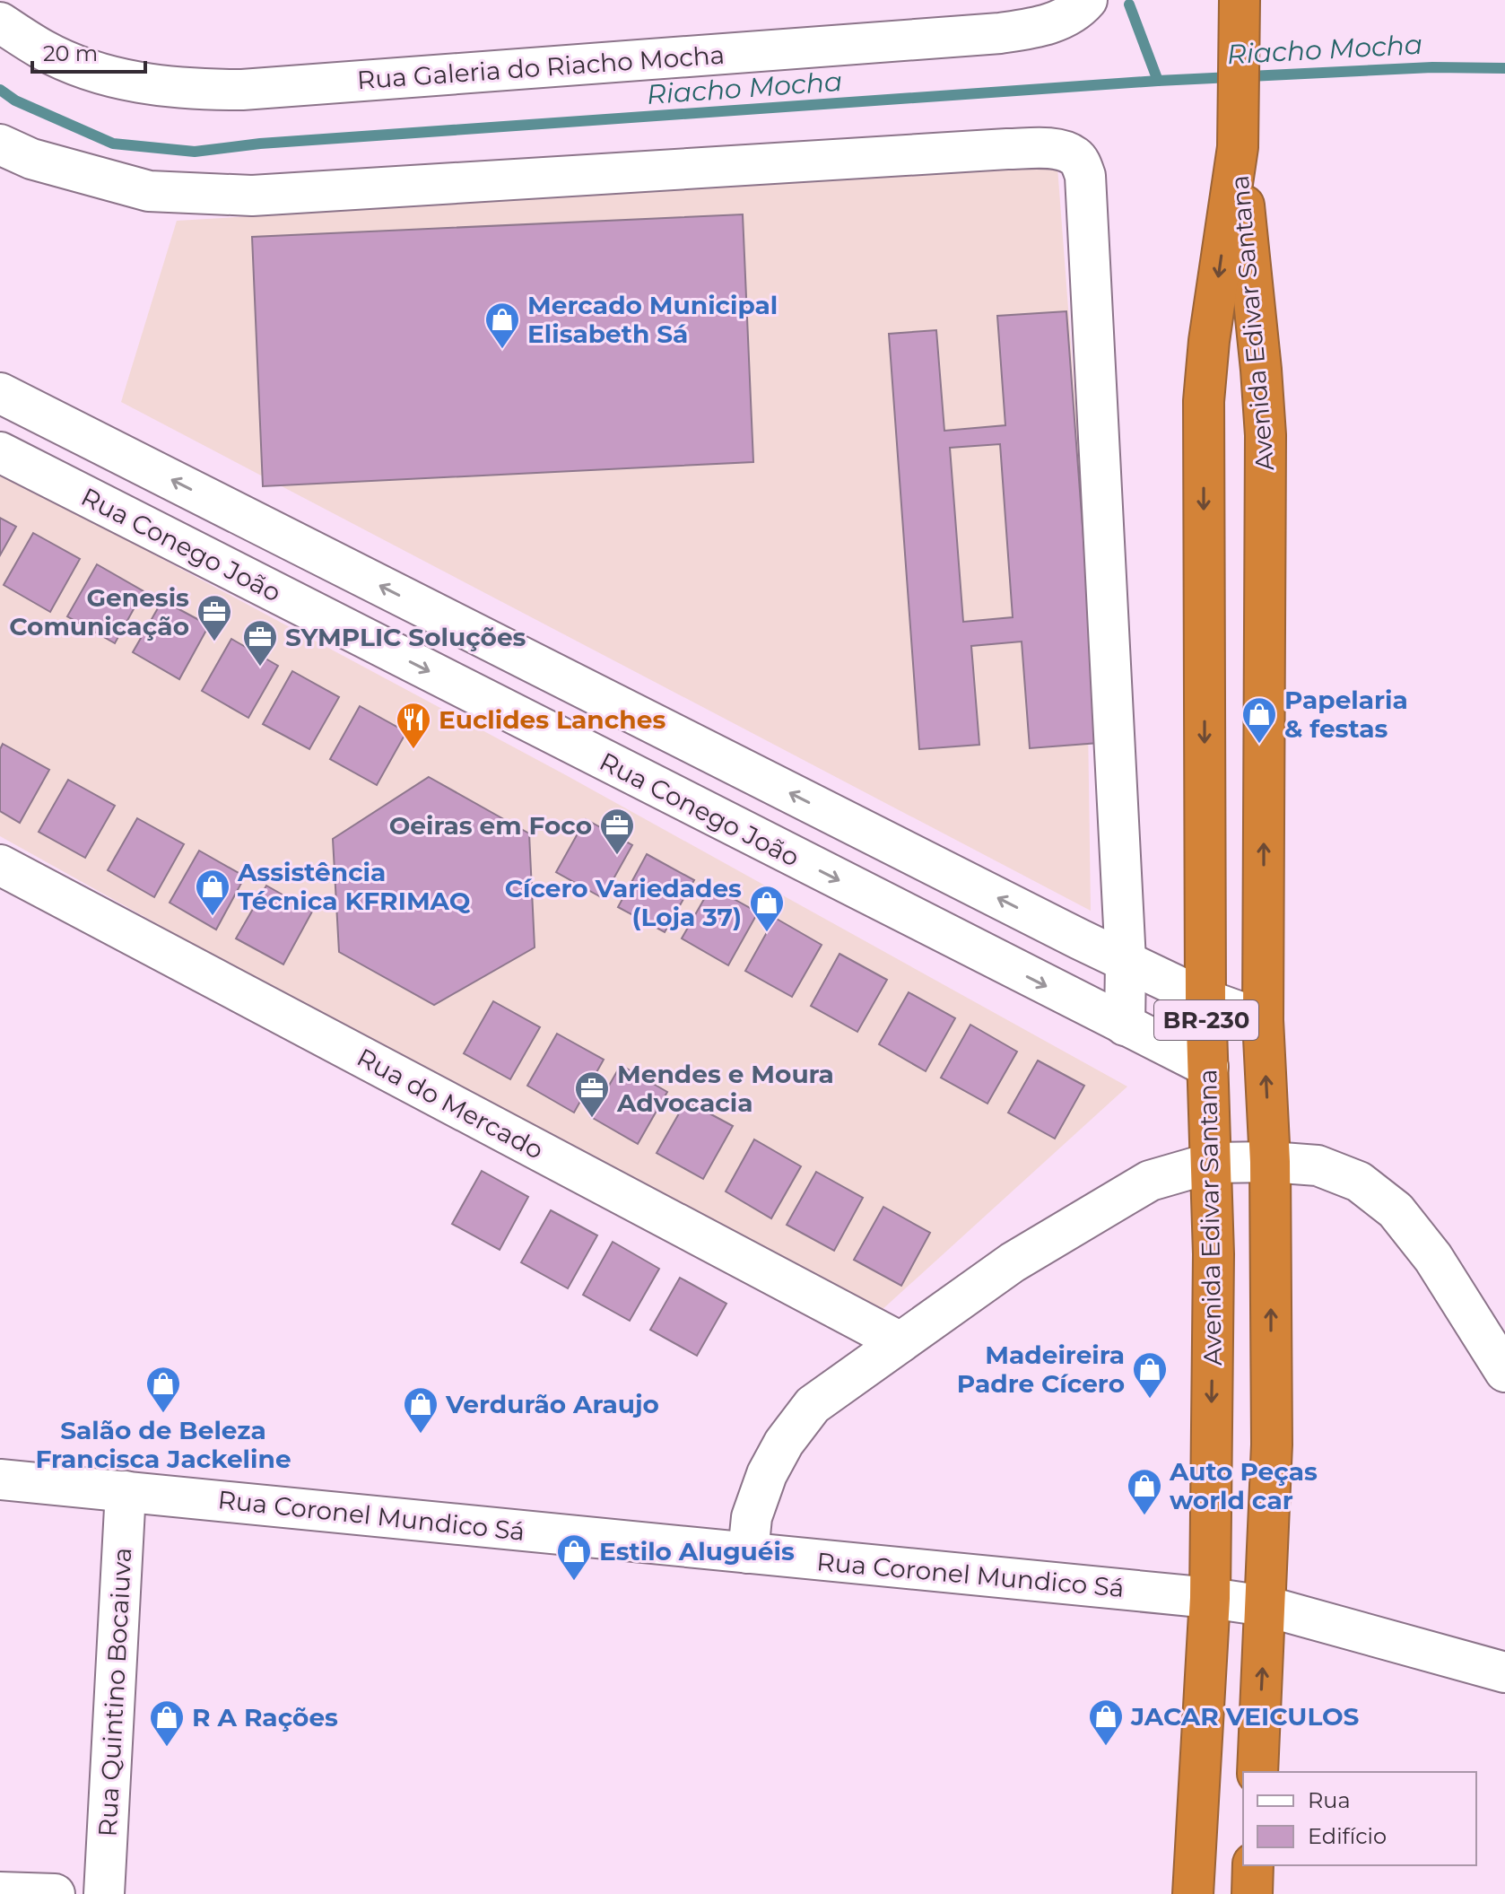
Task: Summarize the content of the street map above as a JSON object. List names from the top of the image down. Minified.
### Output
{"streets":{"highway":["Avenida Edivar Santana","BR-230"],"street":["Rua Galeria do Riacho Mocha","Rua Conego João","Rua do Mercado","Rua Coronel Mundico Sá","Rua Quintino Bocaiuva"]},"crossings":[["Avenida Edivar Santana","Rua Conego João"],["Avenida Edivar Santana","BR-230"],["Avenida Edivar Santana","Rua Coronel Mundico Sá"],["Rua Coronel Mundico Sá","Rua Quintino Bocaiuva"]],"water":["Riacho Mocha"],"places":{"shop":["Mercado Municipal Elisabeth Sá","Papelaria & festas","Assistência Técnica KFRIMAQ","Cícero Variedades (Loja 37)","Madeireira Padre Cícero","Salão de Beleza Francisca Jackeline","Verdurão Araujo","Auto Peças world car","Estilo Aluguéis","JACAR VEICULOS","R A Rações"],"office":["Genesis Comunicação","SYMPLIC Soluções","Oeiras em Foco","Mendes e Moura Advocacia"],"restaurant":["Euclides Lanches"]},"legend":["Rua","Edifício"],"scale_bar":"20 m"}
